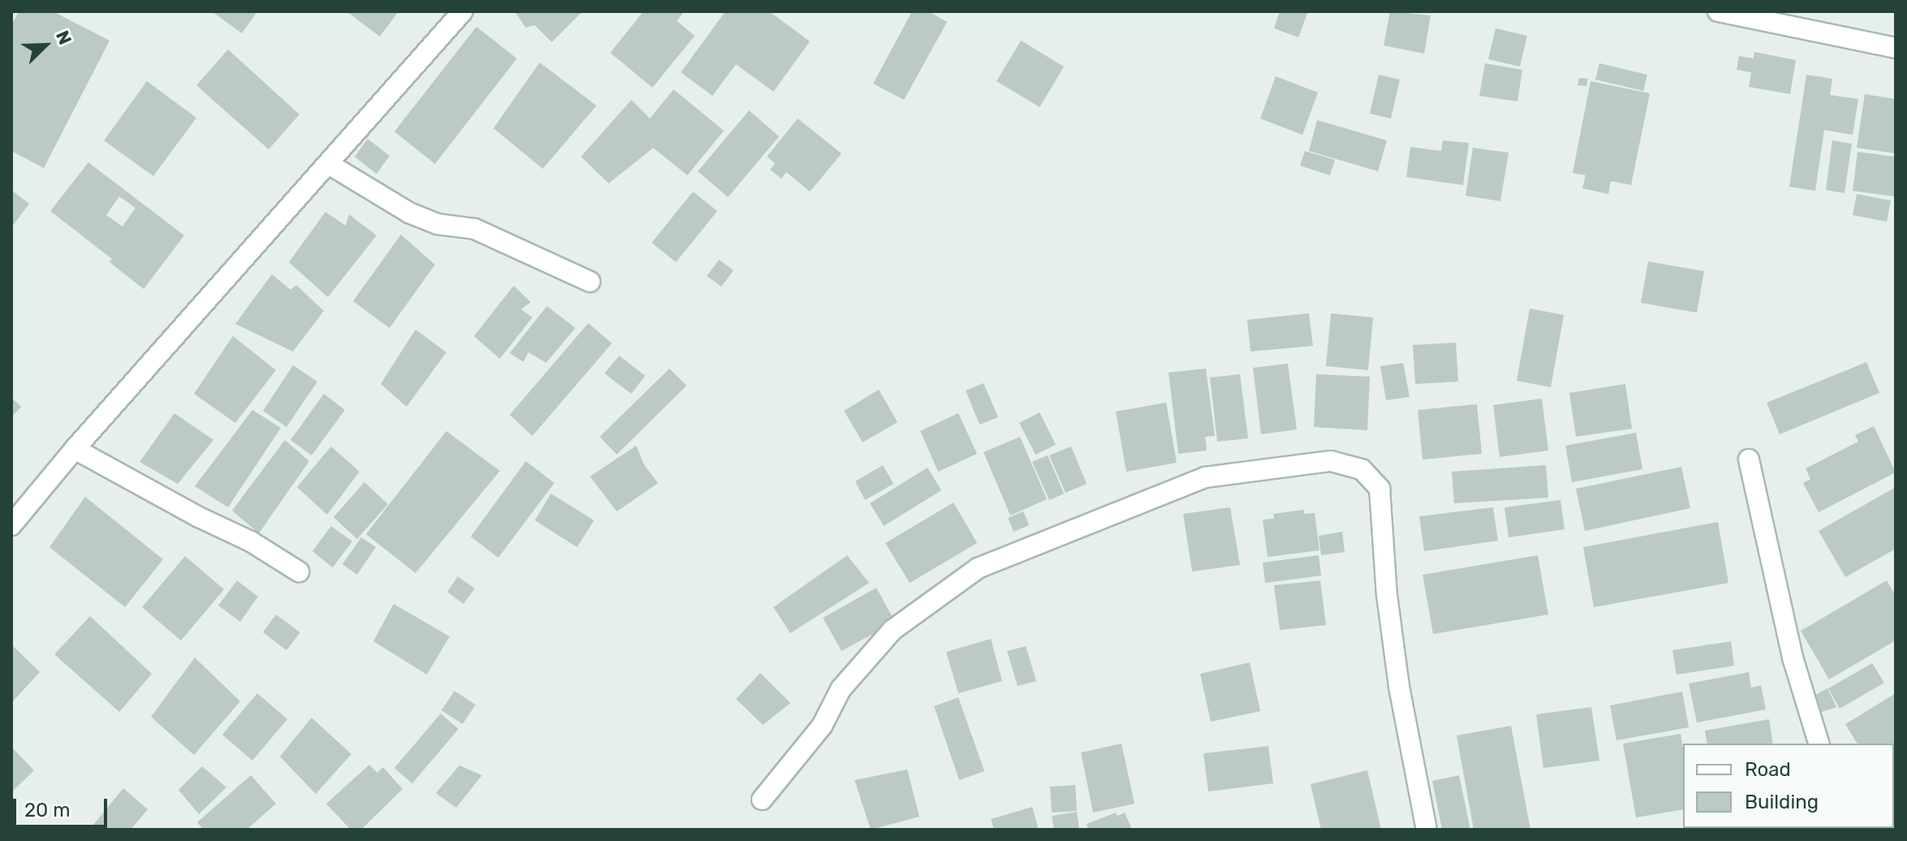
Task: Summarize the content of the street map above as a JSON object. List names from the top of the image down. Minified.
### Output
{"legend":["Road","Building"],"scale_bar":"20 m","north":"top right"}
